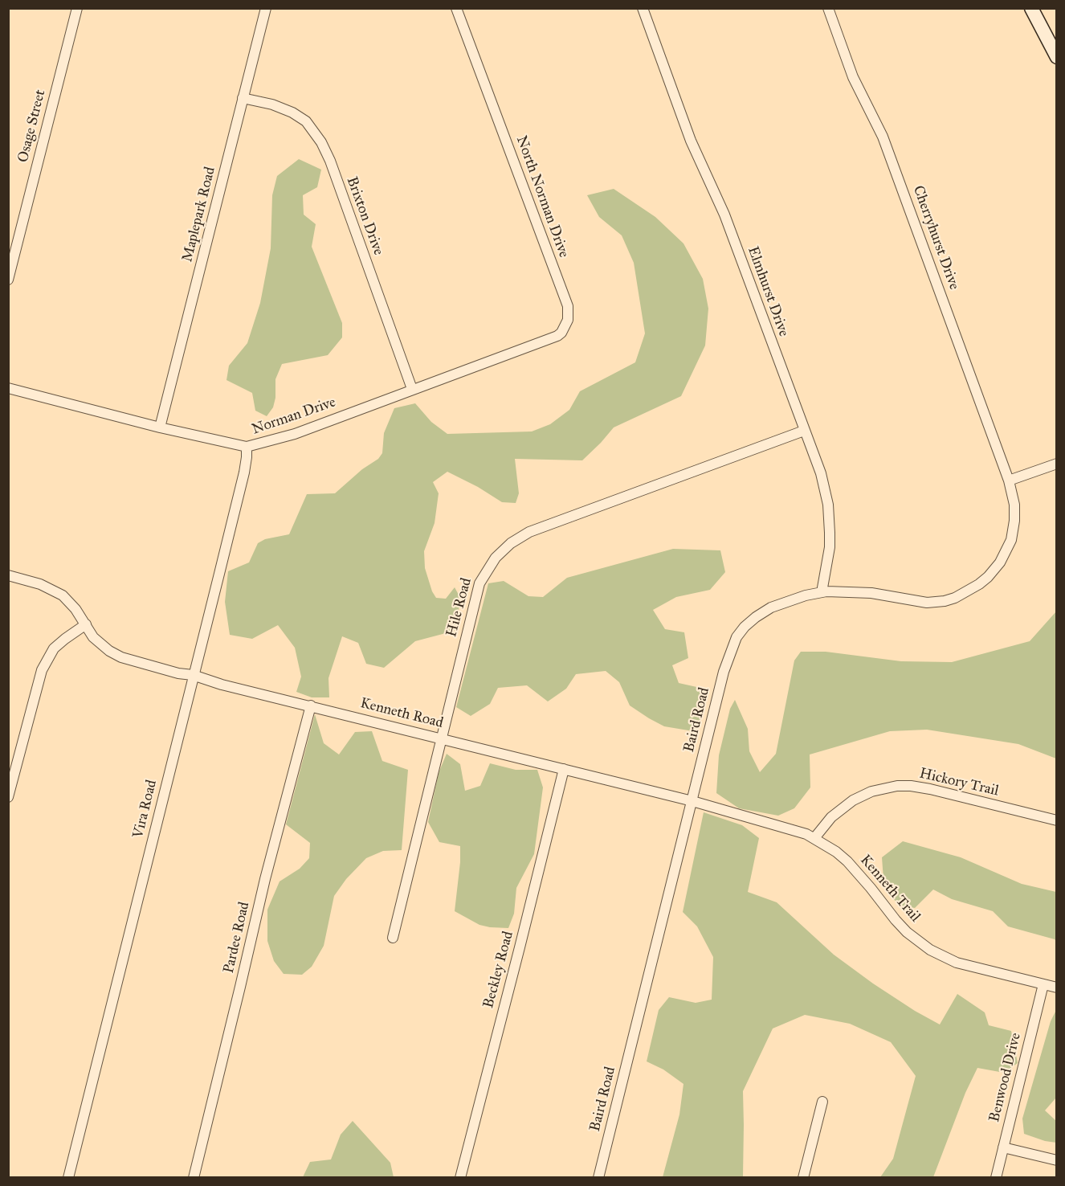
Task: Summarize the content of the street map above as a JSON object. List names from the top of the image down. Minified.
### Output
{"streets":{"street":["Osage Street","North Norman Drive","Maplepark Road","Brixton Drive","Cherryhurst Drive","Elmhurst Drive","Norman Drive","Hile Road","Kenneth Road","Baird Road","Hickory Trail","Vira Road","Kenneth Trail","Pardee Road","Beckley Road","Benwood Drive"]},"crossings":[["North Norman Drive","Norman Drive"],["Maplepark Road","Brixton Drive"],["Maplepark Road","Norman Drive"],["Brixton Drive","Norman Drive"],["Cherryhurst Drive","Baird Road"],["Elmhurst Drive","Hile Road"],["Elmhurst Drive","Baird Road"],["Norman Drive","Vira Road"],["Hile Road","Kenneth Road"],["Kenneth Road","Baird Road"],["Kenneth Road","Hickory Trail"],["Kenneth Road","Vira Road"],["Kenneth Road","Kenneth Trail"],["Kenneth Road","Pardee Road"],["Kenneth Road","Beckley Road"],["Hickory Trail","Kenneth Trail"],["Kenneth Trail","Benwood Drive"]]}
